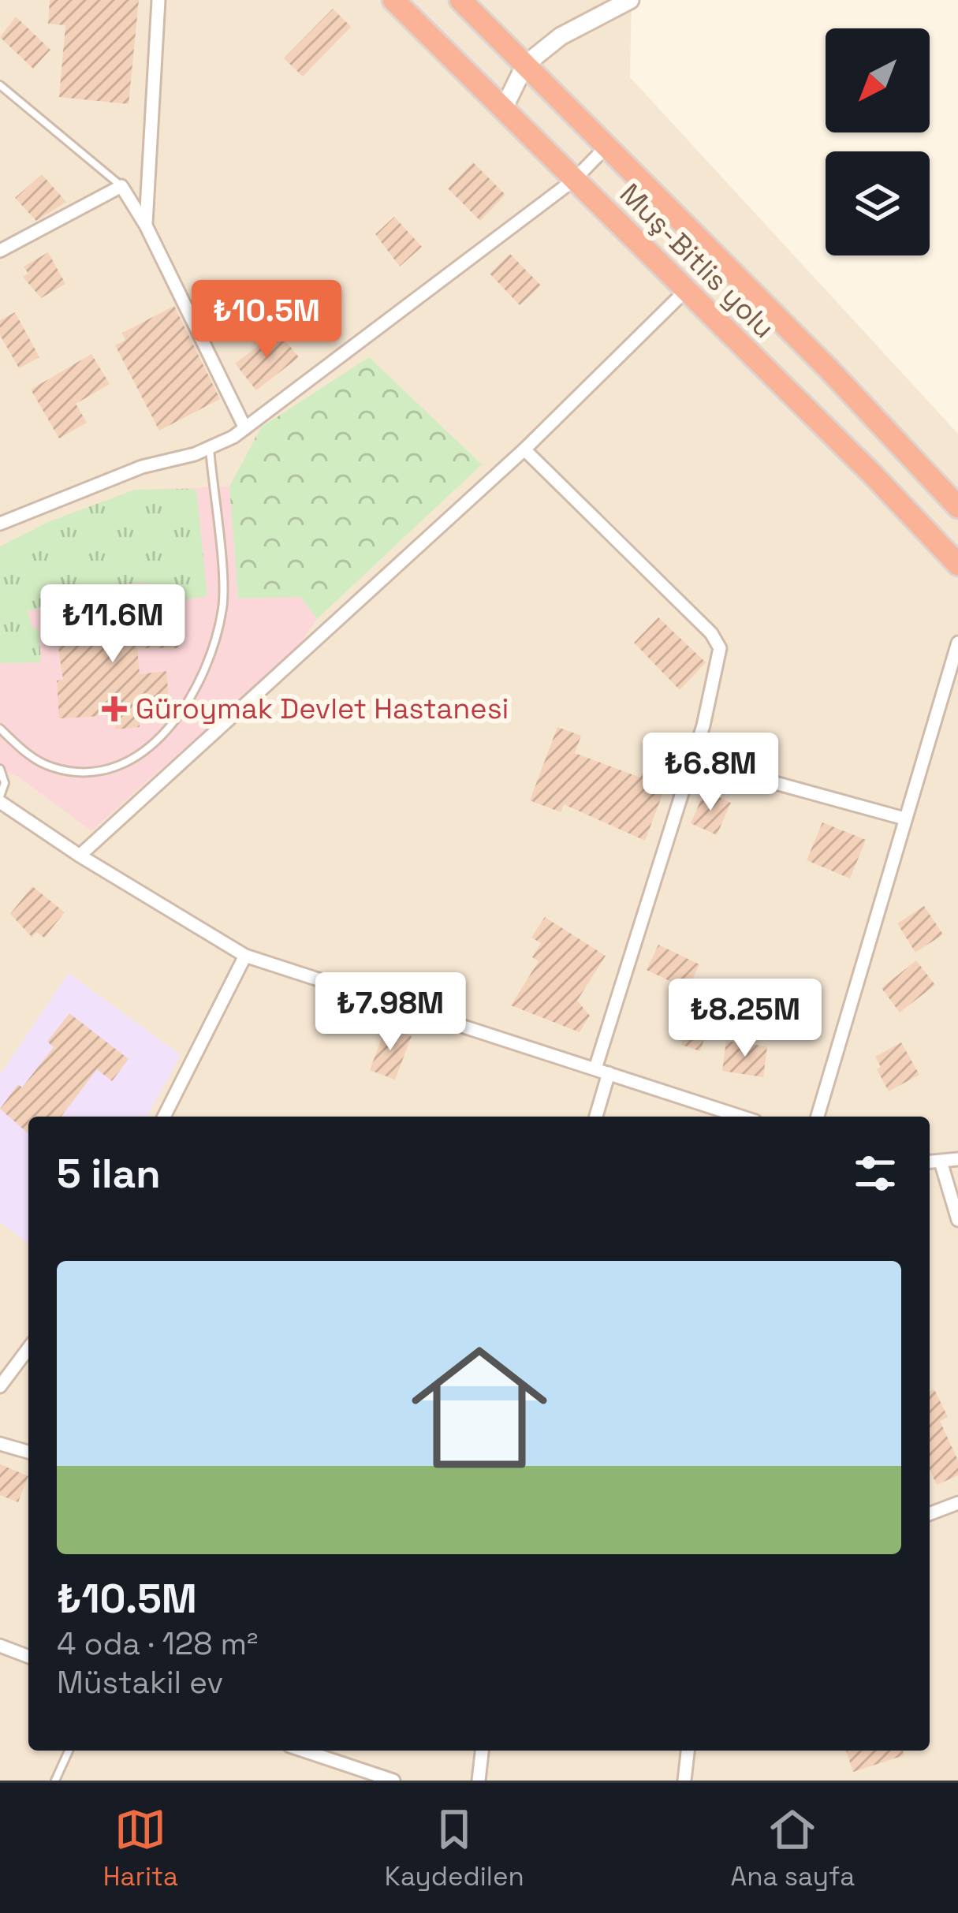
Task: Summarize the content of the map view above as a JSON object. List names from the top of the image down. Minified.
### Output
{"streets":{"highway":["Muş-Bitlis yolu"]},"places":{"health":["Güroymak Devlet Hastanesi"]},"north":"bottom left","page":{"price":["₺10.5M","₺11.6M","₺6.8M","₺7.98M","₺8.25M"],"heading":"5 ilan","list":[{"name":"₺10.5M","note":"4 oda · 128 m² · Müstakil ev"}],"tabs":["Harita","Kaydedilen","Ana sayfa"]}}
